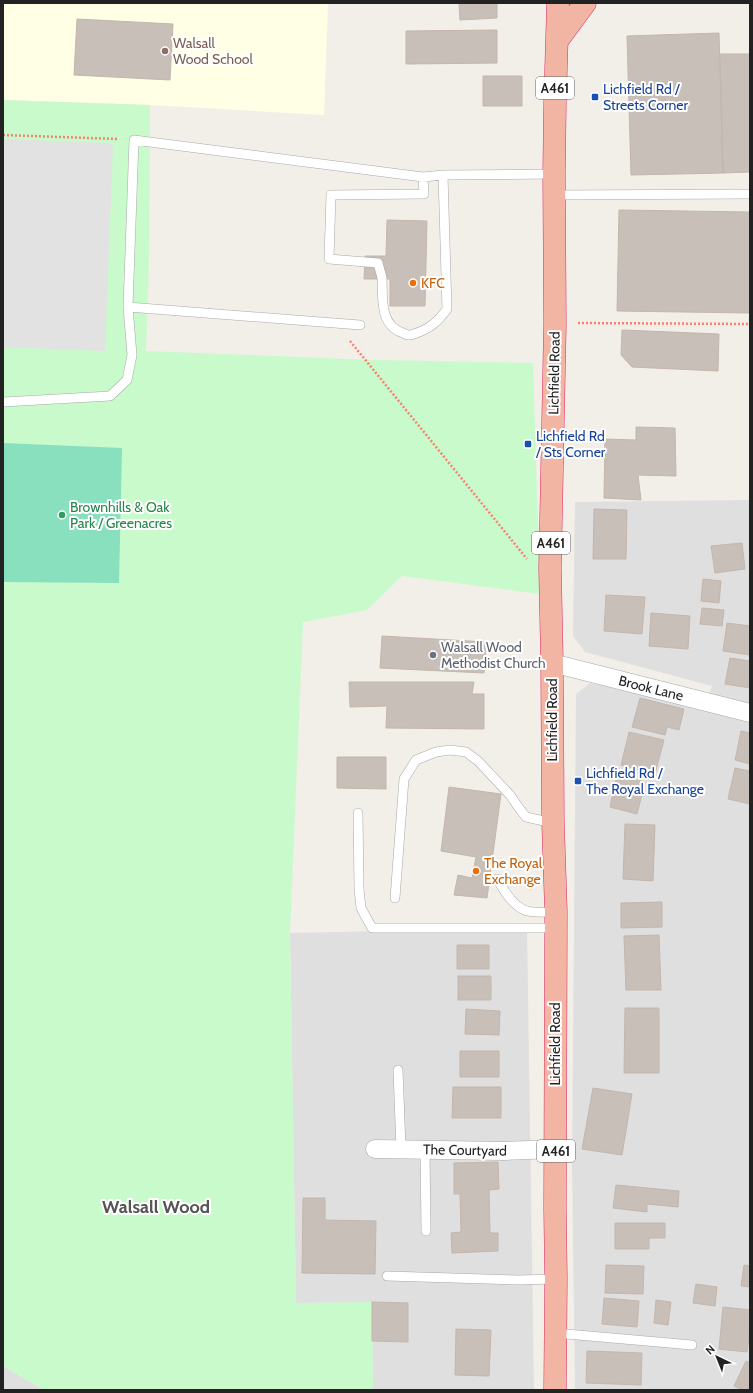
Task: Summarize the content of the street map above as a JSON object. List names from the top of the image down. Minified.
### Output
{"streets":{"highway":["A461","Lichfield Road"],"street":["Brook Lane","The Courtyard"]},"crossings":[["Lichfield Road","Brook Lane"],["Lichfield Road","The Courtyard"]],"districts":["Walsall Wood"],"places":{"other":["Walsall Wood School","KFC","Brownhills & Oak Park / Greenacres","Walsall Wood Methodist Church","The Royal Exchange"],"transit":["Lichfield Rd / Streets Corner","Lichfield Rd / Sts Corner","Lichfield Rd / The Royal Exchange"]},"north":"top left"}
